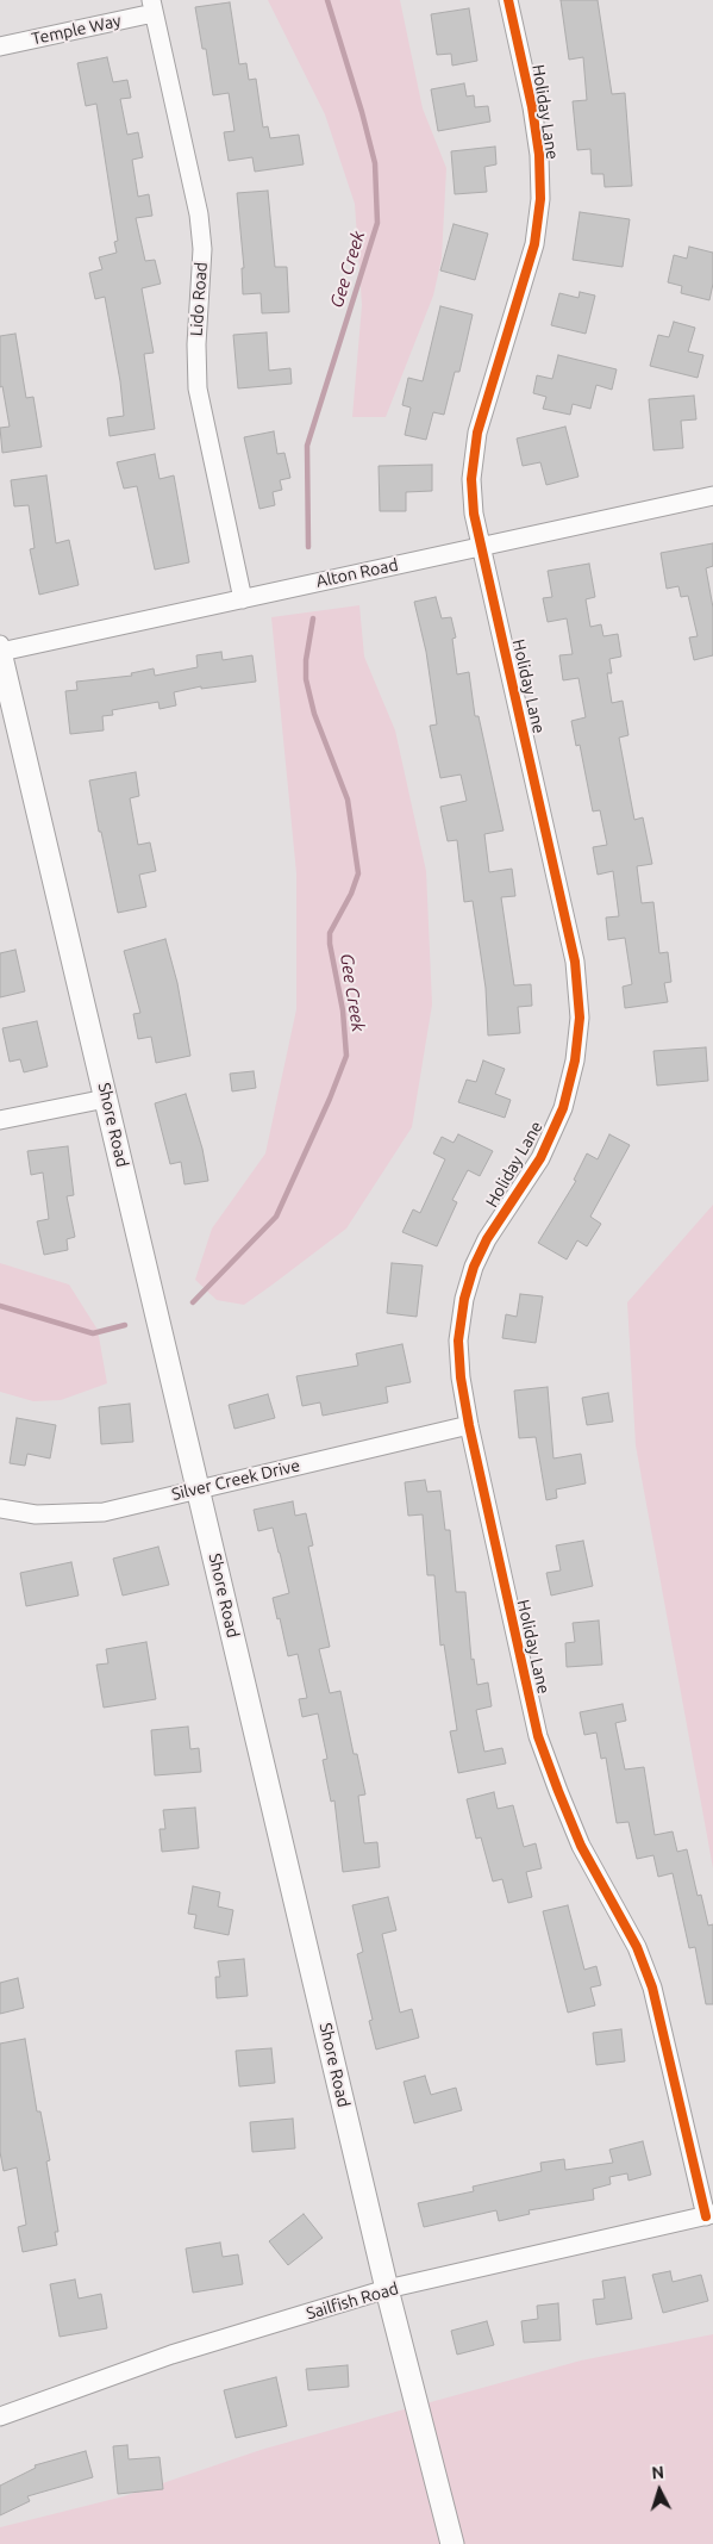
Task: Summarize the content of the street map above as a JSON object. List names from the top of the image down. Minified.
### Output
{"streets":{"street":["Temple Way","Holiday Lane","Lido Road","Alton Road","Shore Road","Silver Creek Drive","Sailfish Road"]},"crossings":[["Temple Way","Lido Road"],["Holiday Lane","Alton Road"],["Holiday Lane","Silver Creek Drive"],["Holiday Lane","Sailfish Road"],["Lido Road","Alton Road"],["Alton Road","Shore Road"],["Shore Road","Silver Creek Drive"],["Shore Road","Sailfish Road"]],"water":["Gee Creek"],"north":"top"}
